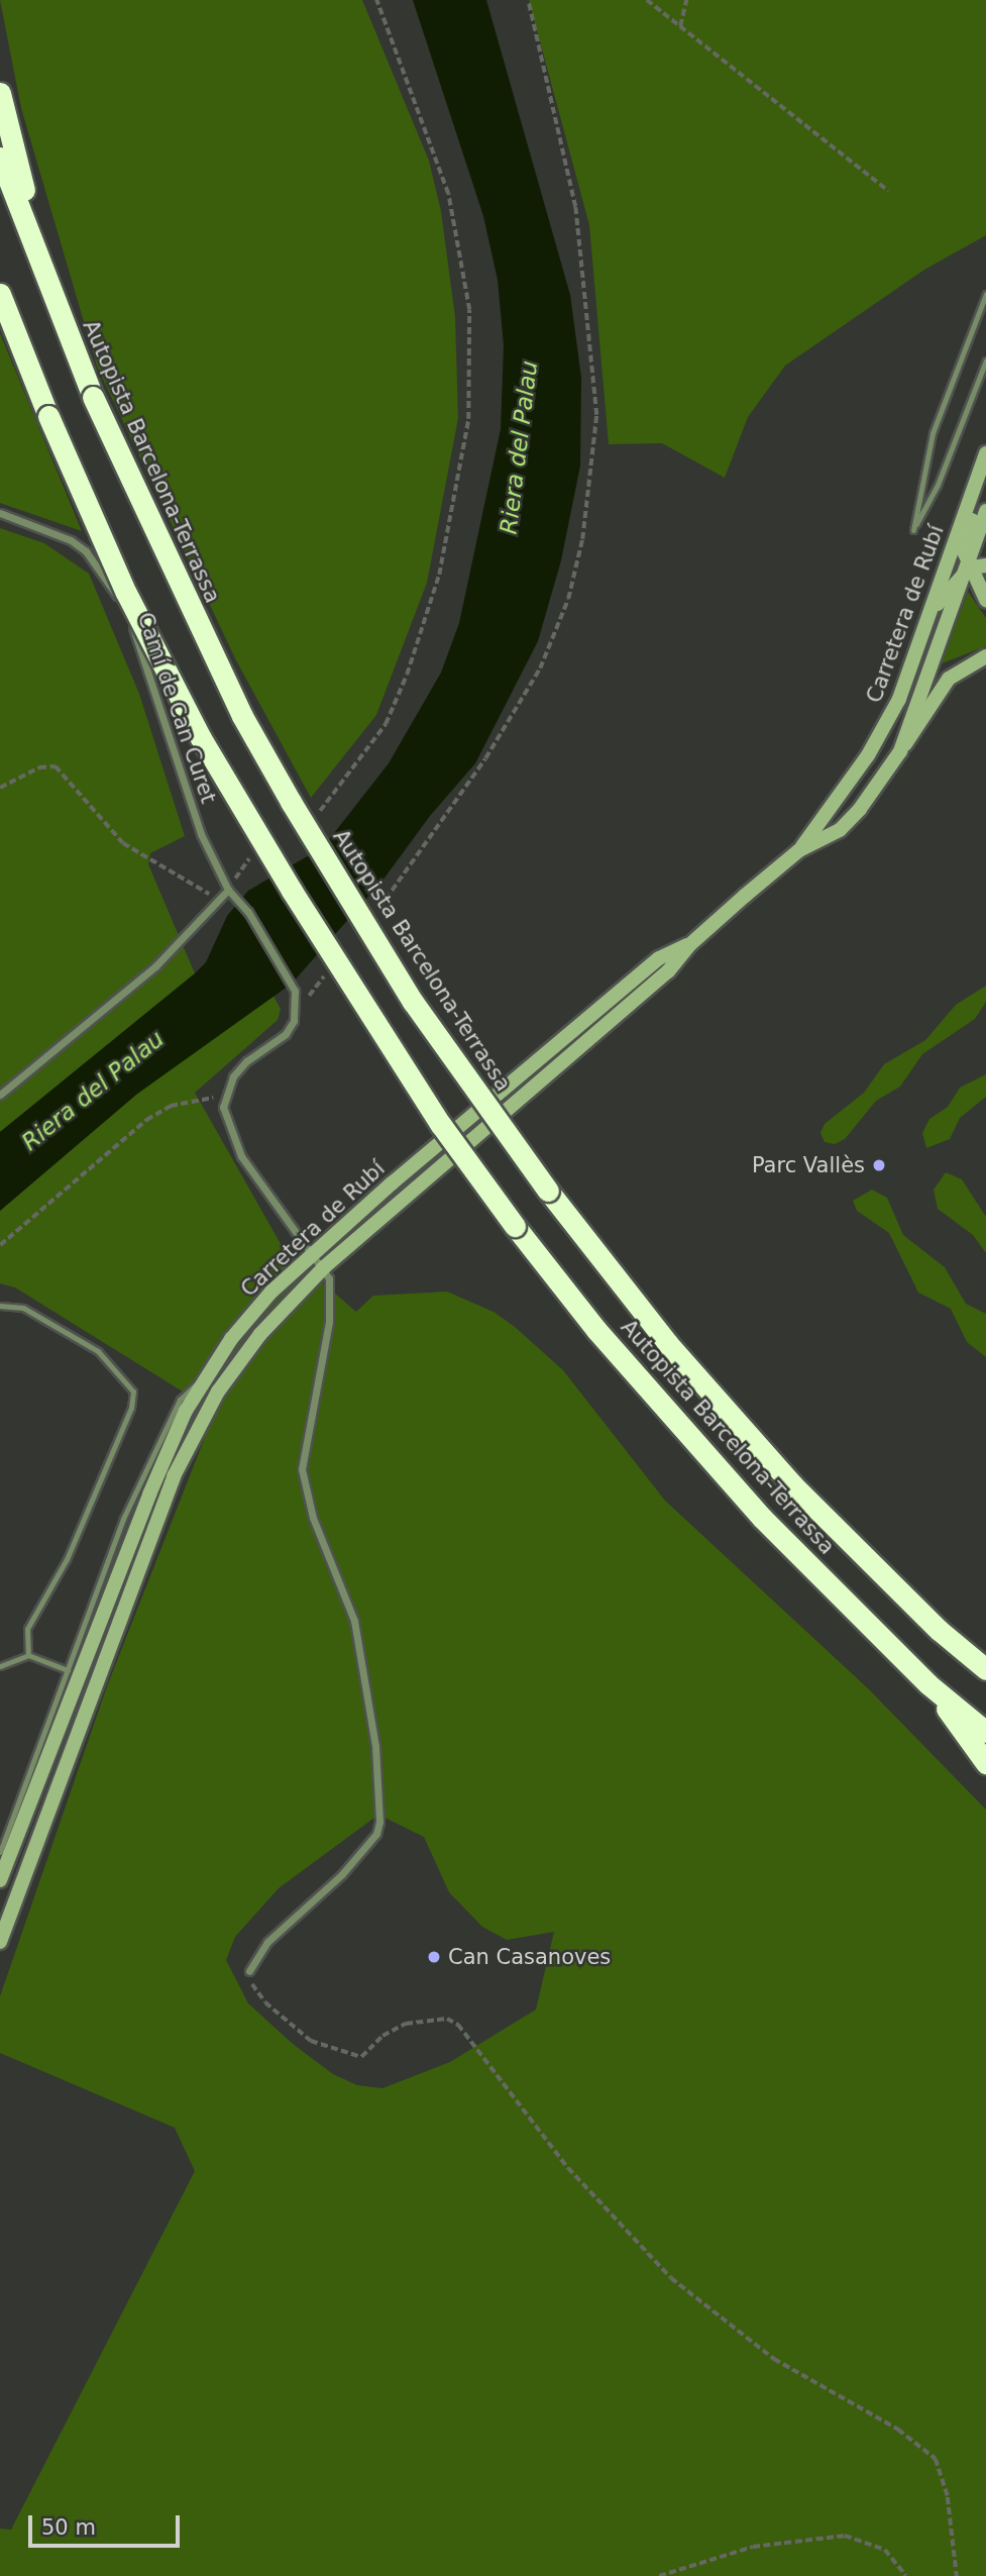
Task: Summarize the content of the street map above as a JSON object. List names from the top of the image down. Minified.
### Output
{"streets":{"highway":["Autopista Barcelona-Terrassa"],"main road":["Carretera de Rubí"],"street":["Camí de Can Curet"]},"water":["Riera del Palau"],"places":["Parc Vallès","Can Casanoves"],"scale_bar":"50 m"}
